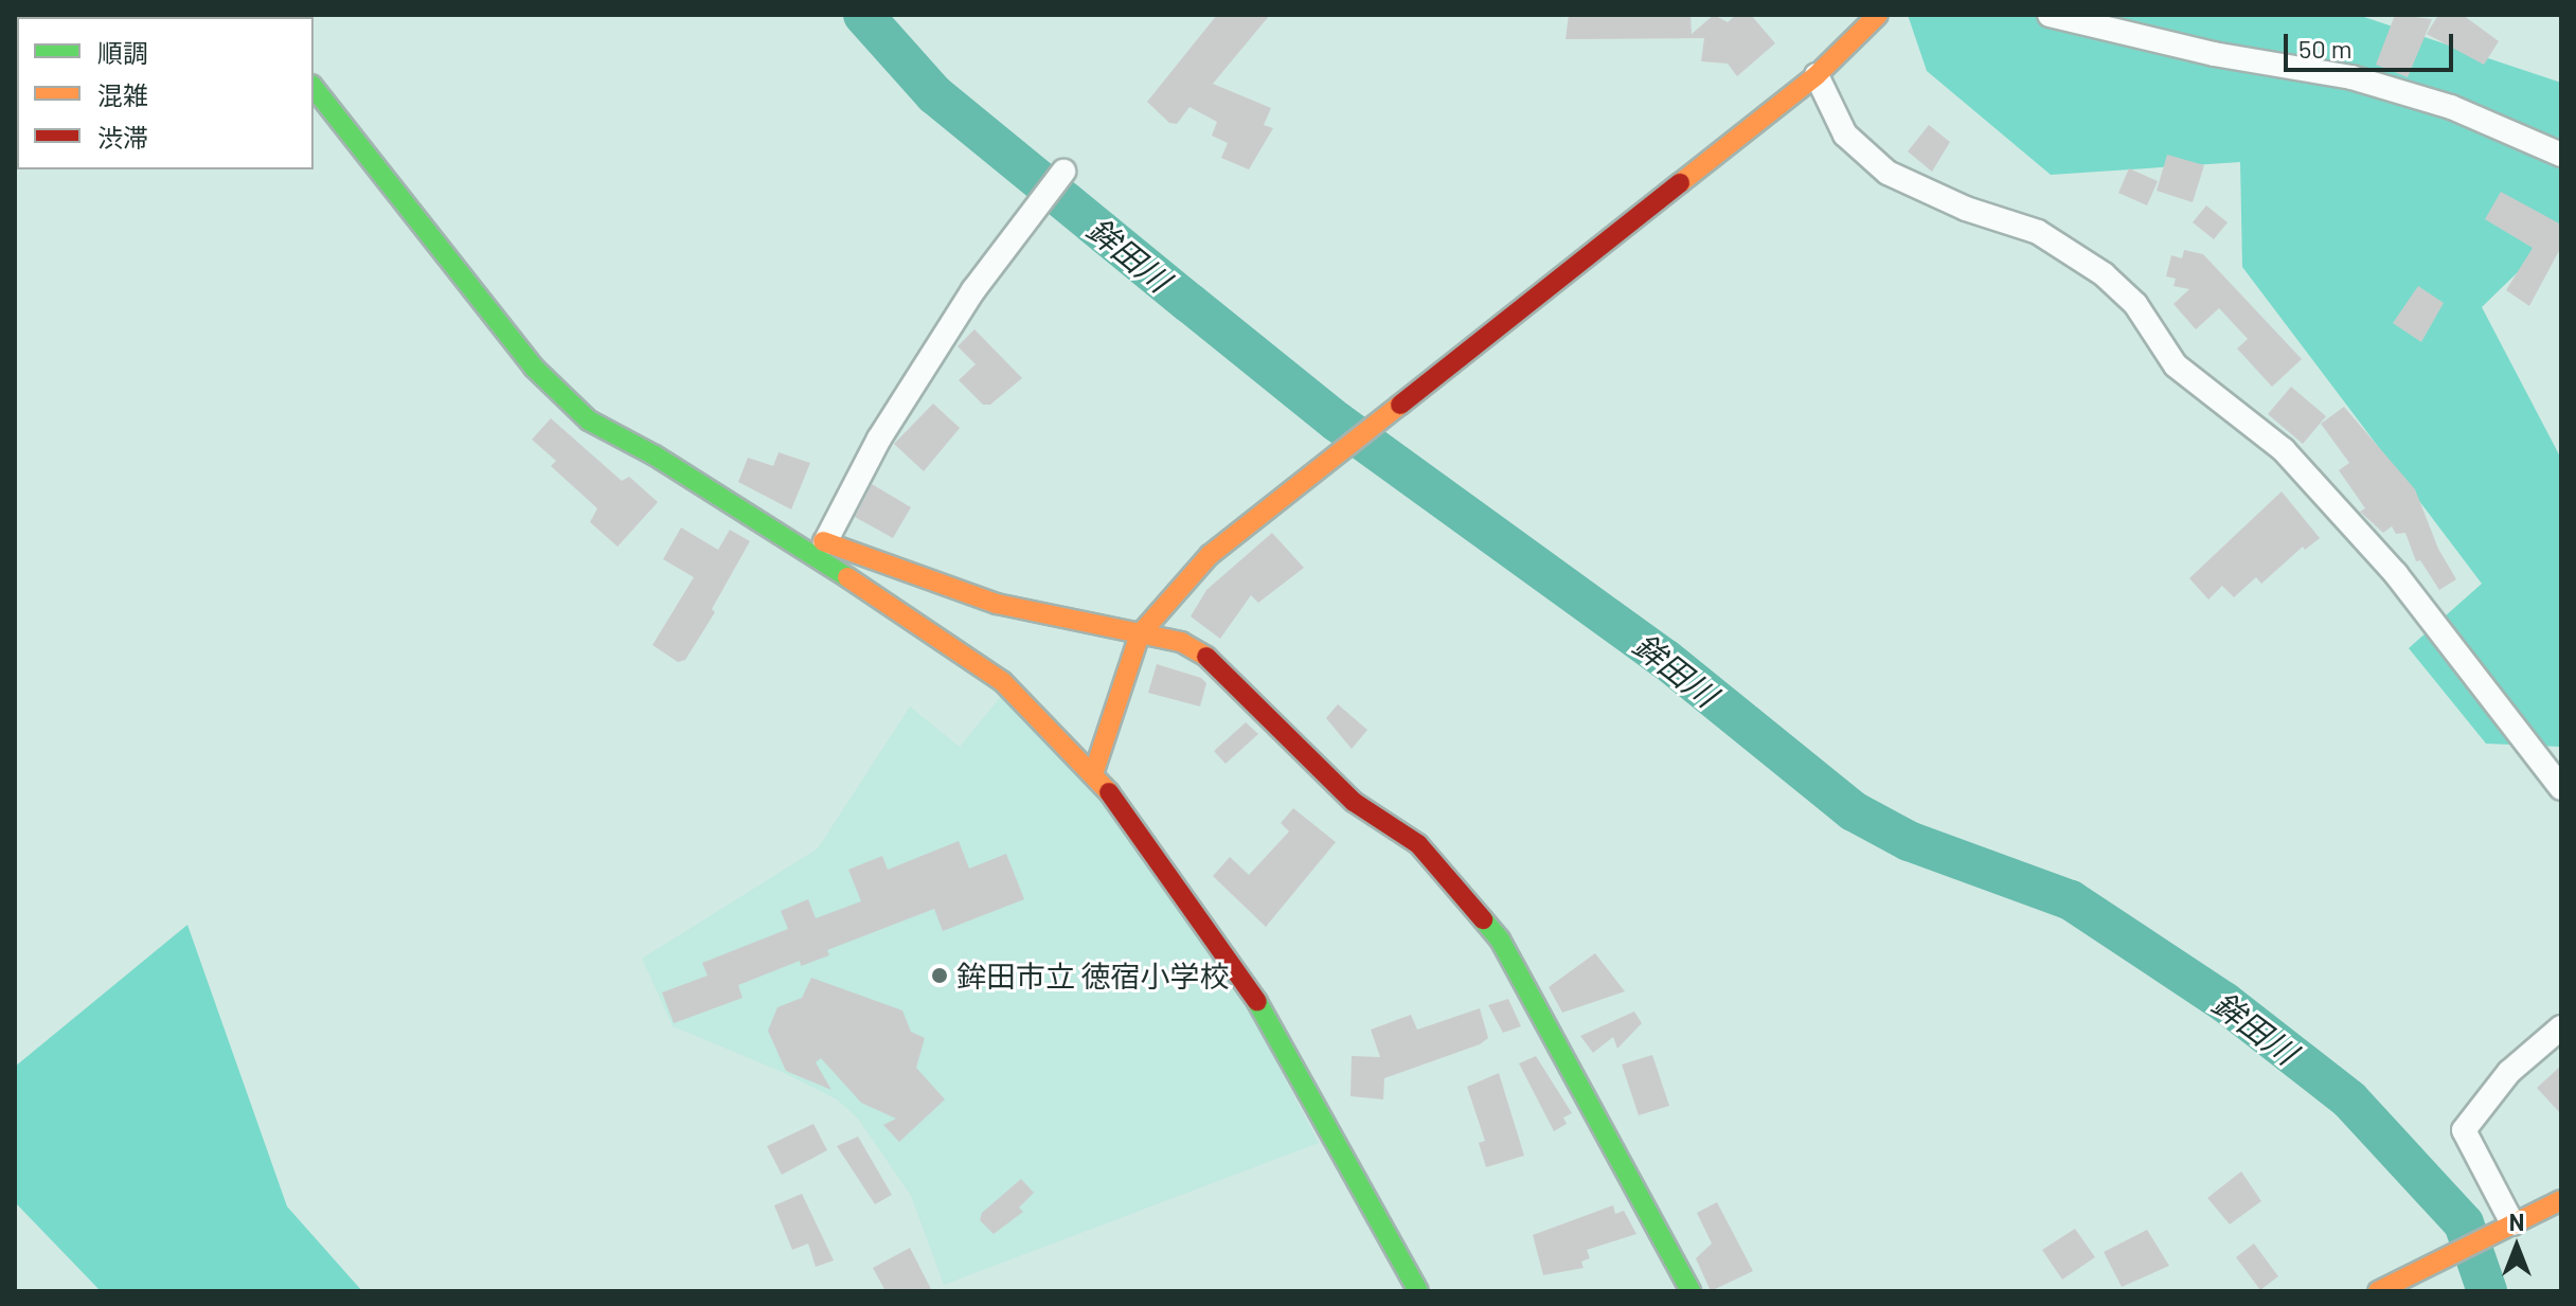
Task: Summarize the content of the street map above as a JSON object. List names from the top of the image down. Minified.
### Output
{"water":["鉾田川"],"places":["鉾田市立 徳宿小学校"],"legend":["順調","混雑","渋滞"],"scale_bar":"50 m","north":"top"}
